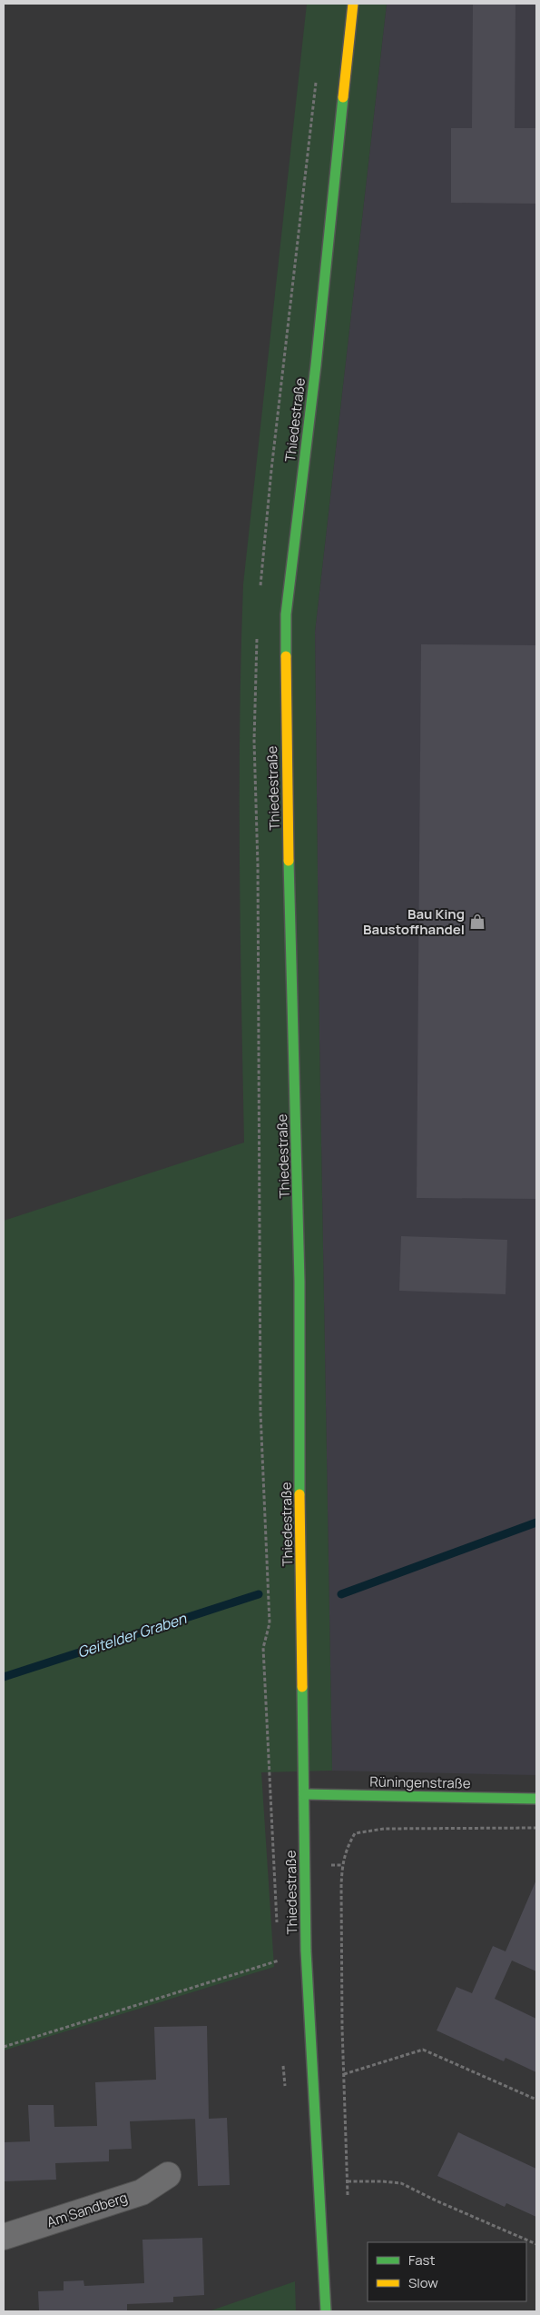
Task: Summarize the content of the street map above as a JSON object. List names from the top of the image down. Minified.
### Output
{"streets":{"street":["Thiedestraße","Rüningenstraße","Am Sandberg"]},"crossings":[["Thiedestraße","Rüningenstraße"]],"water":["Geitelder Graben"],"places":{"shop":["Bau King Baustoffhandel"]},"legend":["Fast","Slow"]}
